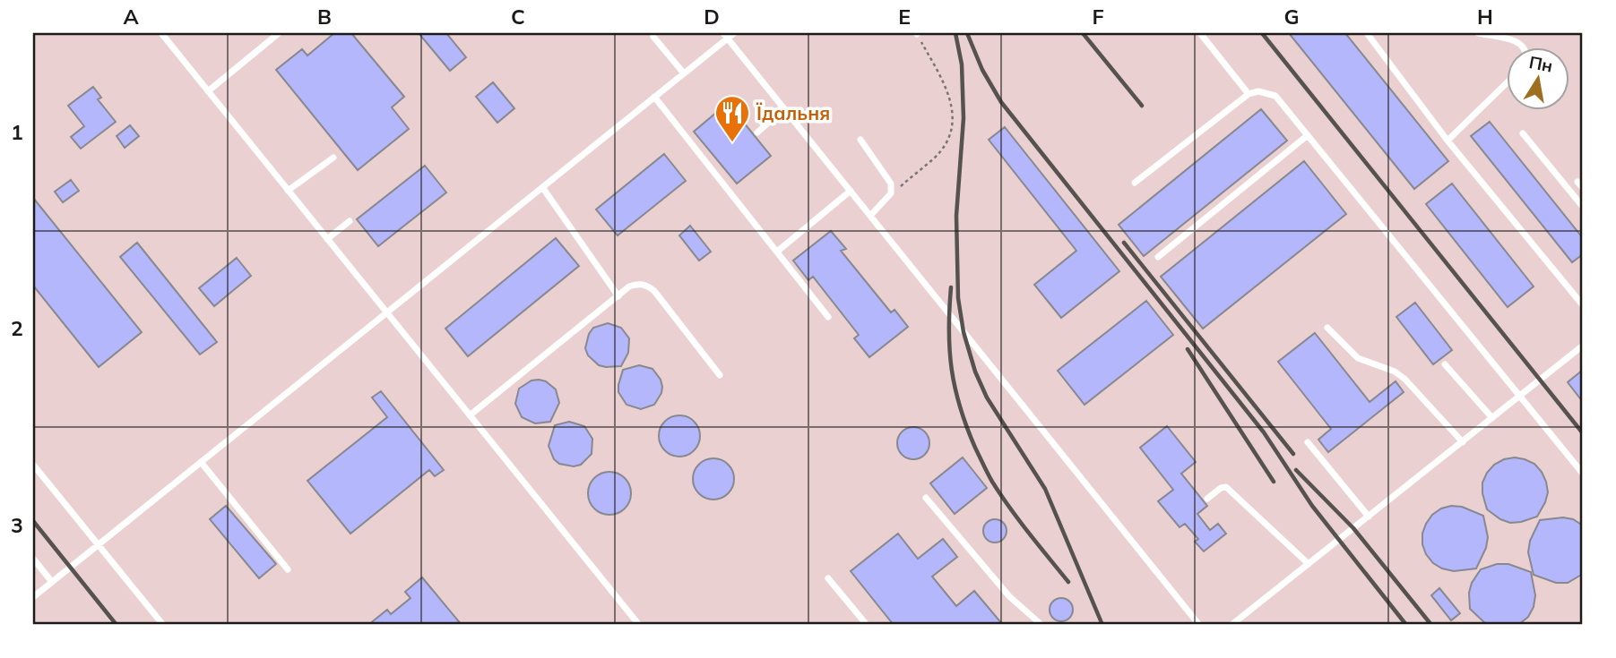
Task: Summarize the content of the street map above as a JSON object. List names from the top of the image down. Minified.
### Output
{"places":{"restaurant":["Їдальня"]},"north":"top","grid":{"columns":["A","B","C","D","E","F","G","H"],"rows":["1","2","3"]}}
